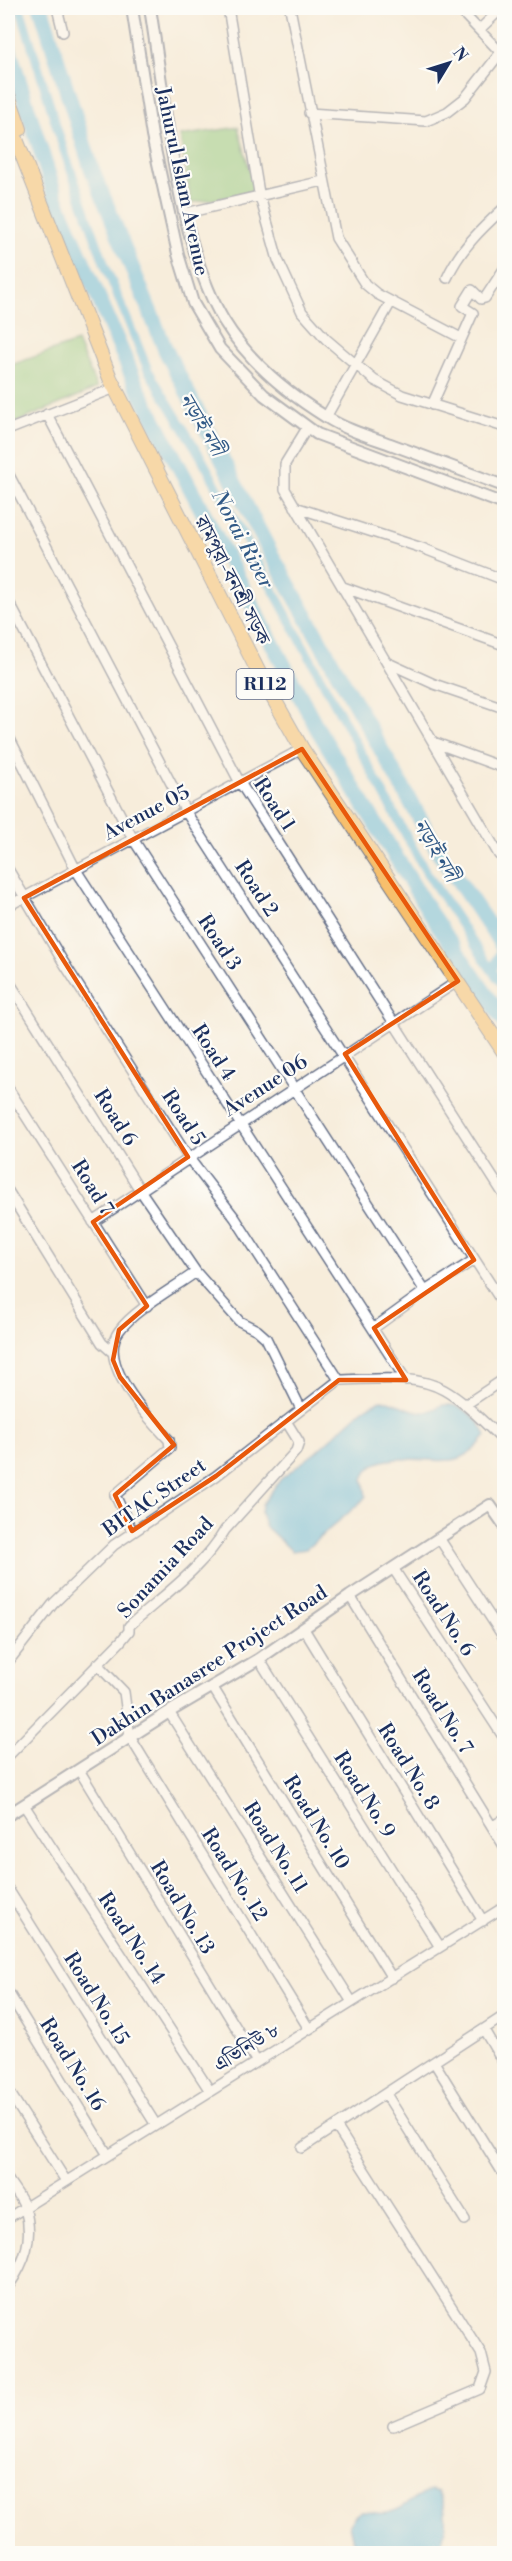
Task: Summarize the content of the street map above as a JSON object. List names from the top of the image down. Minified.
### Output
{"streets":{"main road":["রামপুরা-বনশ্রী সড়ক","R112"],"street":["Jahurul Islam Avenue","Road 1","Avenue 05","Road 2","Road 3","Road 4","Avenue 06","Road 6","Road 5","Road 7","BITAC Street","Sonamia Road","Road No. 6","Dakhin Banasree Project Road","Road No. 7","Road No. 8","Road No. 9","Road No. 10","Road No. 11","Road No. 12","Road No. 13","Road No. 14","Road No. 15","এভিনিউ ৮","Road No. 16"]},"crossings":[["রামপুরা-বনশ্রী সড়ক","Avenue 05"],["রামপুরা-বনশ্রী সড়ক","Avenue 06"],["Road 1","Avenue 05"],["Road 1","Avenue 06"],["Avenue 05","Road 2"],["Avenue 05","Road 3"],["Avenue 05","Road 4"],["Avenue 05","Road 5"],["Road 2","Avenue 06"],["Road 3","Avenue 06"],["Road 4","Avenue 06"],["Avenue 06","Road 6"],["Avenue 06","Road 5"],["Avenue 06","Road 7"],["Road 6","BITAC Street"],["Road 5","BITAC Street"],["BITAC Street","Sonamia Road"],["Road No. 6","Dakhin Banasree Project Road"],["Dakhin Banasree Project Road","Road No. 7"],["Dakhin Banasree Project Road","Road No. 8"],["Dakhin Banasree Project Road","Road No. 9"],["Dakhin Banasree Project Road","Road No. 10"],["Dakhin Banasree Project Road","Road No. 11"],["Dakhin Banasree Project Road","Road No. 12"],["Dakhin Banasree Project Road","Road No. 13"],["Dakhin Banasree Project Road","Road No. 14"],["Road No. 8","এভিনিউ ৮"],["Road No. 9","এভিনিউ ৮"],["Road No. 10","এভিনিউ ৮"],["Road No. 11","এভিনিউ ৮"],["Road No. 12","এভিনিউ ৮"],["Road No. 13","এভিনিউ ৮"],["Road No. 14","এভিনিউ ৮"],["Road No. 15","এভিনিউ ৮"],["এভিনিউ ৮","Road No. 16"]],"water":["নড়াই নদী","Norai River"],"north":"top right"}
